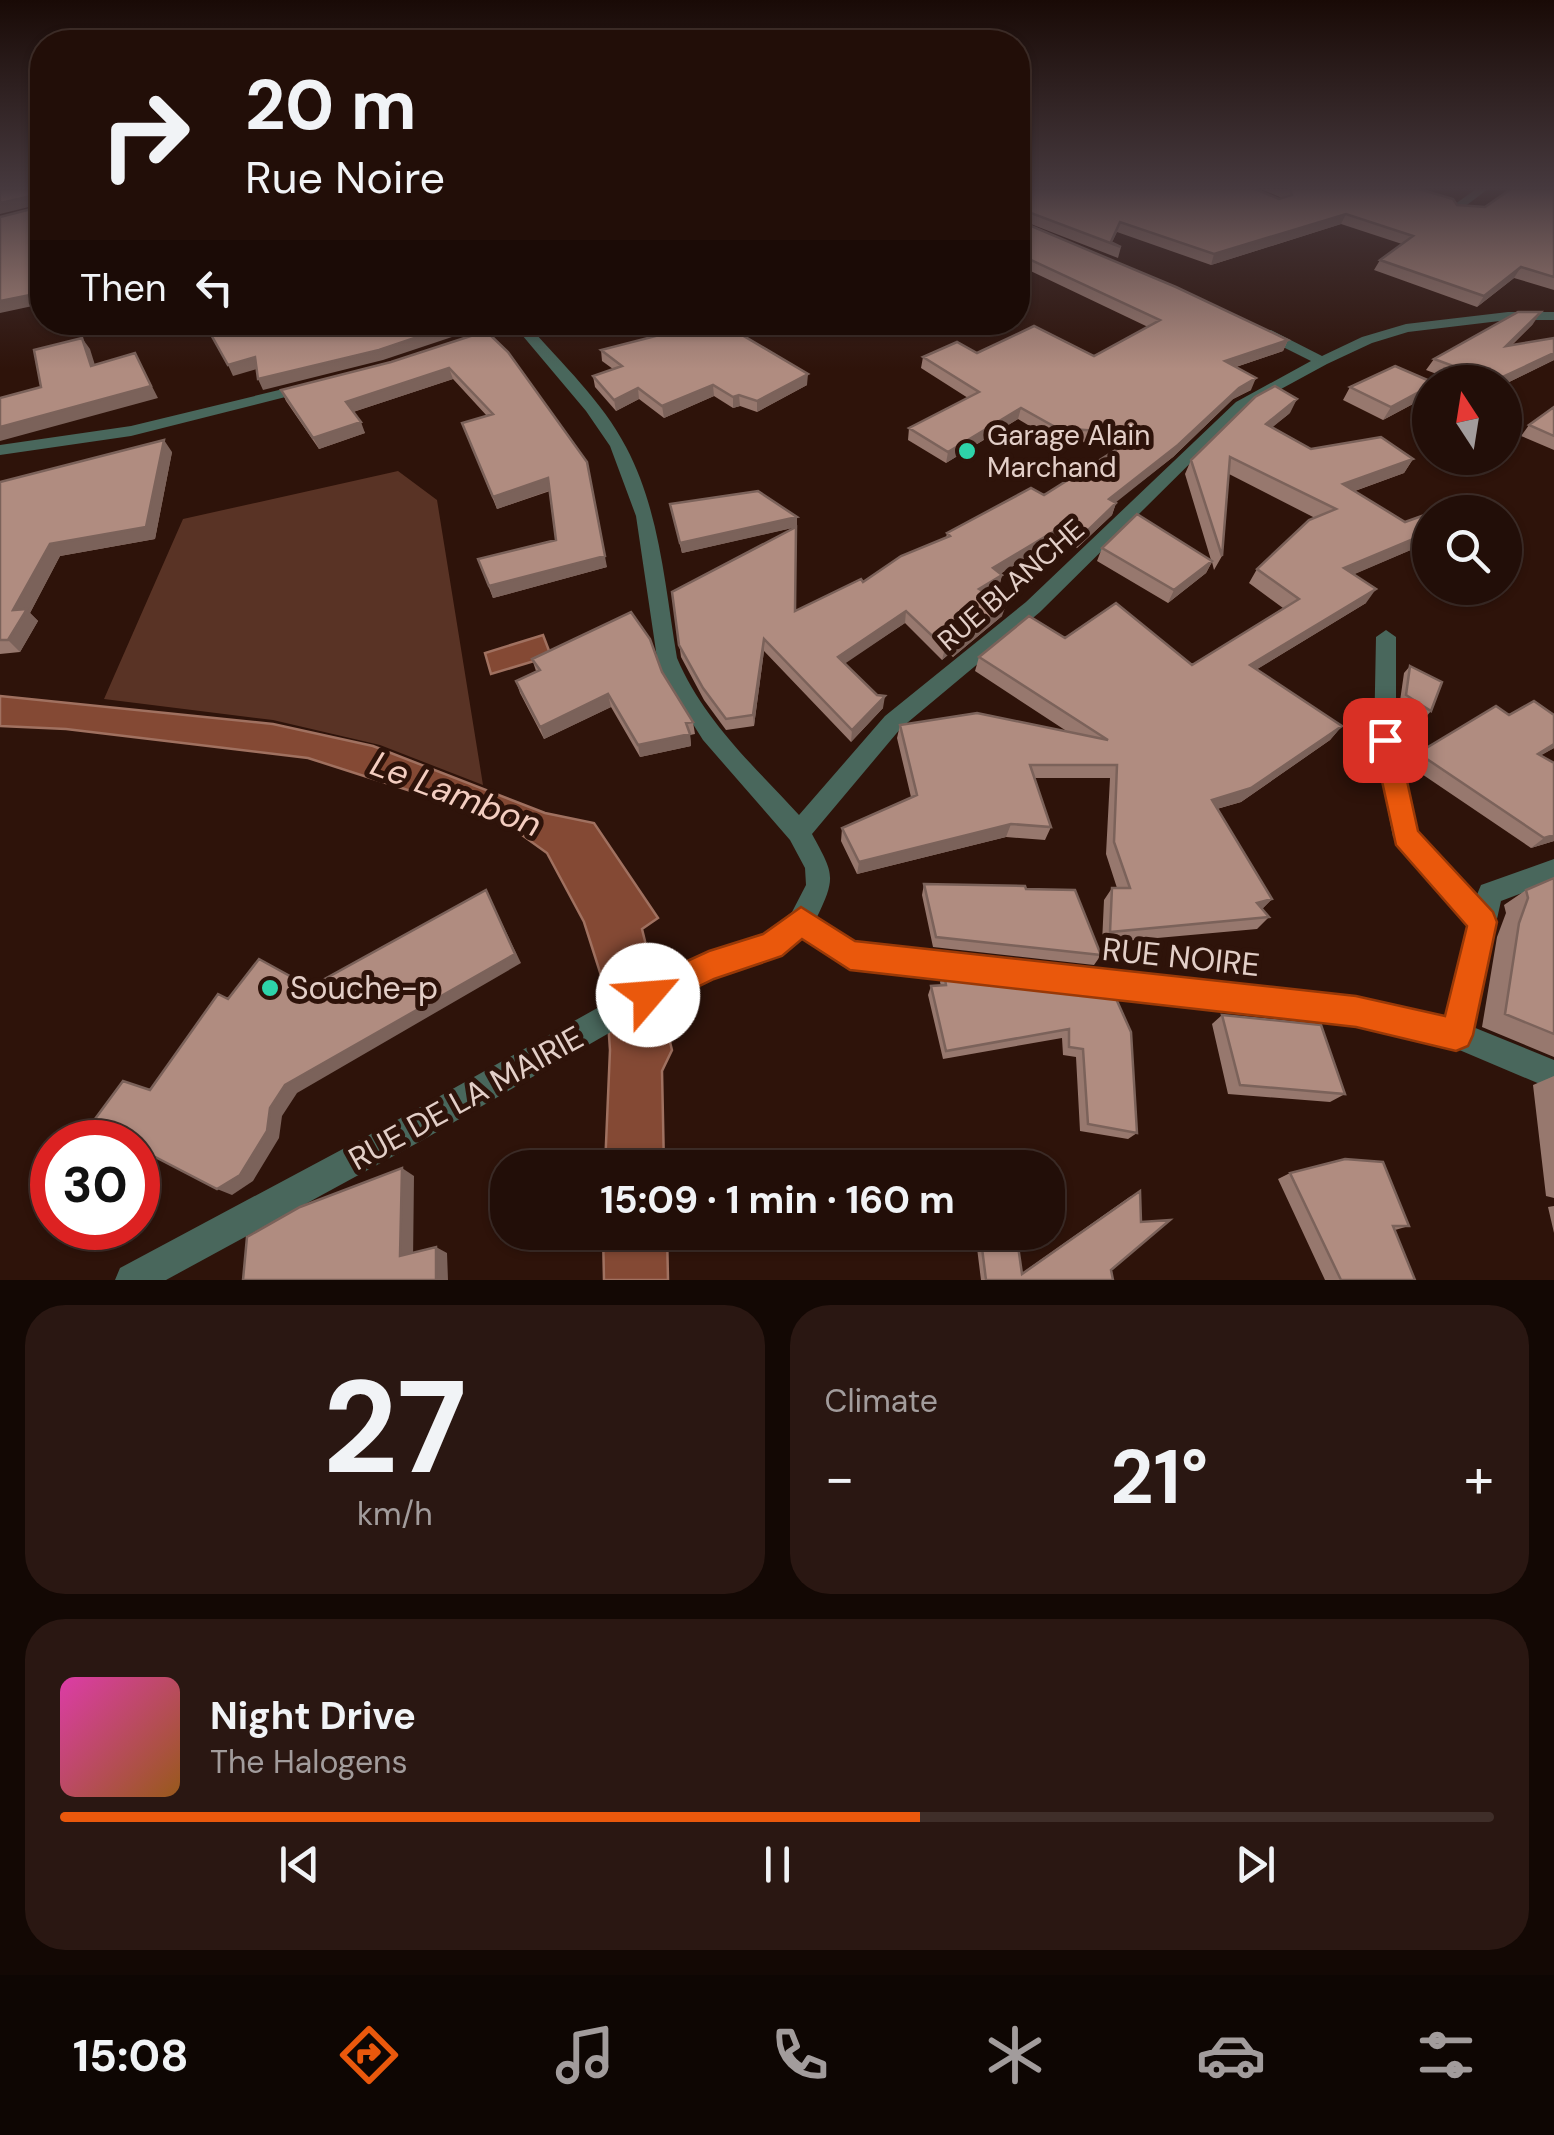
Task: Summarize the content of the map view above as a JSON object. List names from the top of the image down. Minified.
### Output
{"streets":{"street":["RUE BLANCHE","RUE NOIRE","RUE DE LA MAIRIE"]},"crossings":[["RUE NOIRE","RUE DE LA MAIRIE"]],"water":["Le Lambon"],"places":["Garage Alain Marchand","Souche-p"],"north":"top","page":{"turn":["20 m","Rue Noire"],"then":"Then","limit":"30","trip":"15:09 · 1 min · 160 m","tile":[["27","km/h"],"Climate"],"heat":["−","21°","+"],"song":["Night Drive","The Halogens"],"tabs":"15:08"}}
